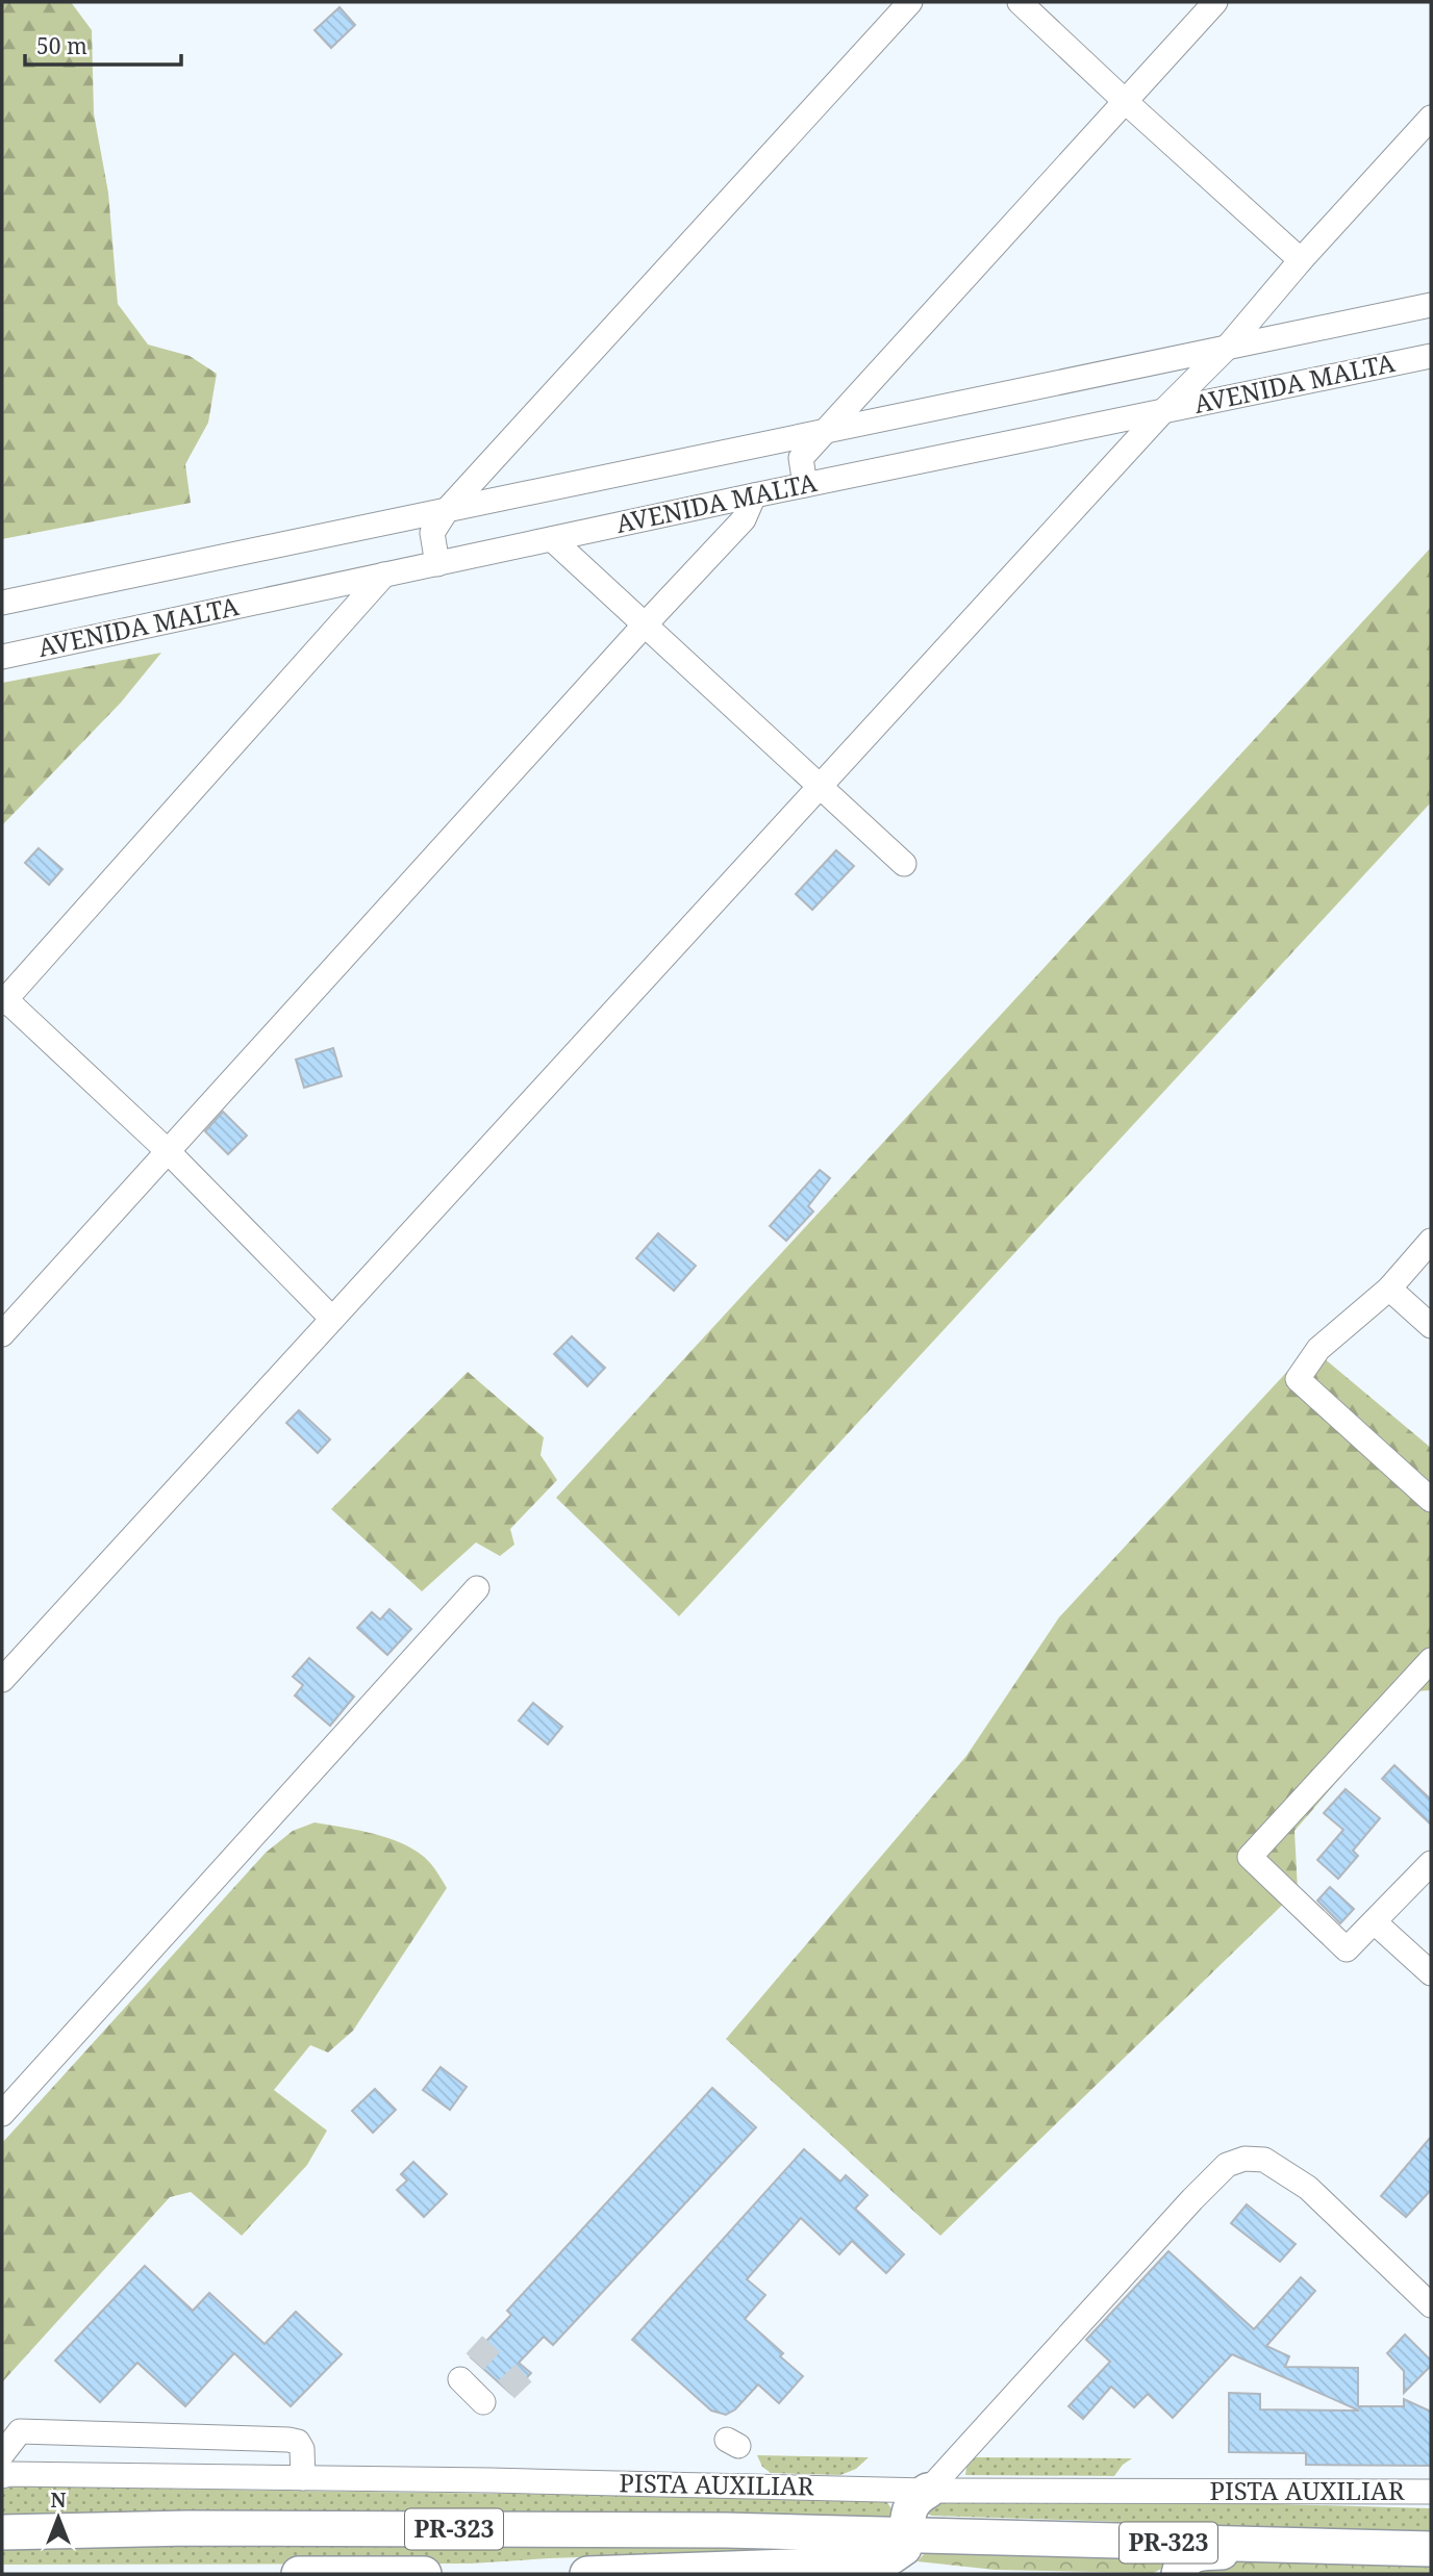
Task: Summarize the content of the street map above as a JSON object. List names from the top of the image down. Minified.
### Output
{"streets":{"highway":["PR-323"],"street":["AVENIDA MALTA","PISTA AUXILIAR"]},"crossings":[["PISTA AUXILIAR","PR-323"]],"scale_bar":"50 m","north":"top"}
